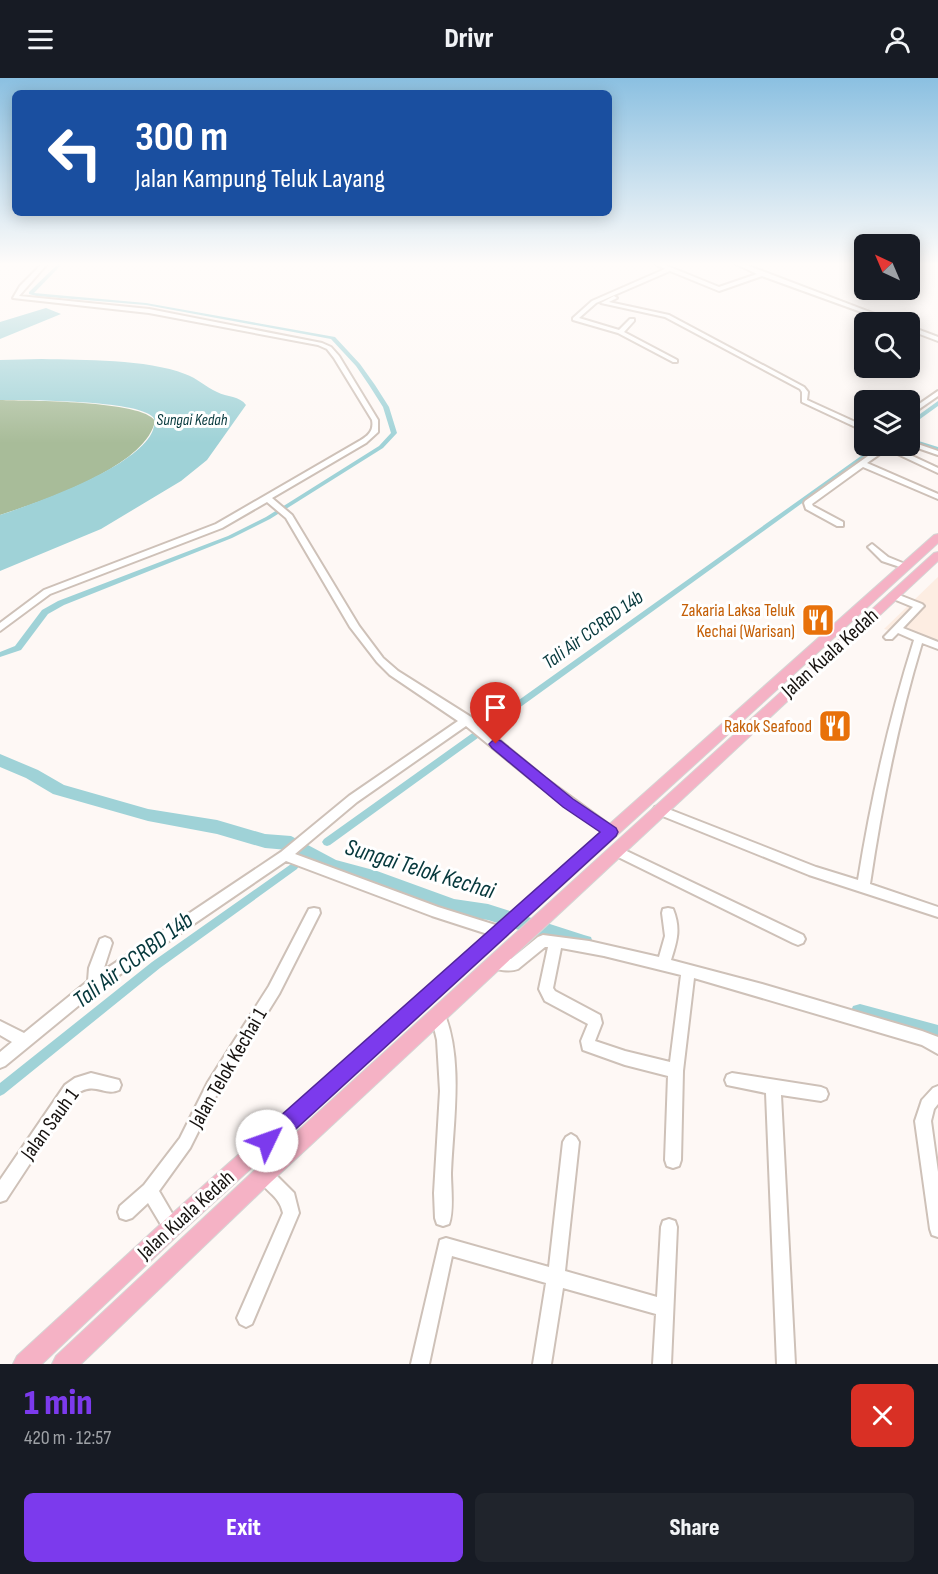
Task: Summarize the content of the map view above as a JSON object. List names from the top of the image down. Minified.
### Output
{"streets":{"main road":["Jalan Kuala Kedah"],"street":["Jalan Telok Kechai 1","Jalan Sauh 1"]},"water":["Sungai Kedah","Tali Air CCRBD 14b","Sungai Telok Kechai"],"places":{"restaurant":["Zakaria Laksa Teluk Kechai (Warisan)","Rakok Seafood"]},"north":"top left","page":{"header":"Drivr","turn":["300 m","Jalan Kampung Teluk Layang"],"heading":["1 min","420 m · 12:57"],"buttons":["Exit","Share"]}}
